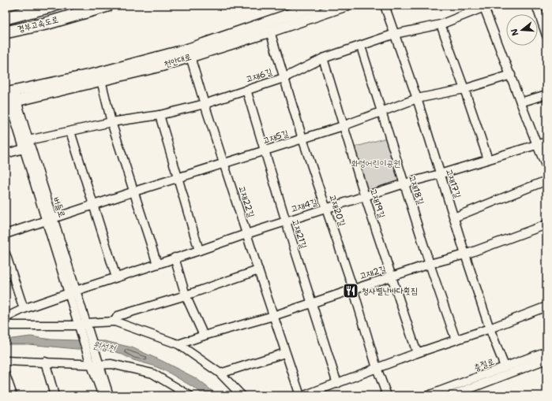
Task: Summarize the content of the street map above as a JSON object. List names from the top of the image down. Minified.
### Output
{"streets":{"highway":["경부고속도로"],"main road":["천안대로"],"street":["고재6길","고재5길","고재17길","고재18길","고재22길","고재19길","고재4길","버들로","고재20길","고재21길","고재2길","충절로"]},"crossings":[["천안대로","고재22길"],["천안대로","버들로"],["천안대로","고재20길"],["고재6길","고재17길"],["고재6길","고재18길"],["고재6길","고재22길"],["고재6길","고재19길"],["고재6길","버들로"],["고재6길","고재20길"],["고재6길","고재21길"],["고재5길","고재17길"],["고재5길","고재18길"],["고재5길","고재22길"],["고재5길","고재19길"],["고재5길","버들로"],["고재5길","고재20길"],["고재5길","고재21길"],["고재17길","고재4길"],["고재17길","고재2길"],["고재17길","충절로"],["고재18길","고재4길"],["고재18길","고재2길"],["고재22길","고재4길"],["고재22길","고재2길"],["고재19길","고재4길"],["고재19길","고재2길"],["고재4길","버들로"],["고재4길","고재20길"],["고재4길","고재21길"],["고재20길","고재2길"],["고재21길","고재2길"]],"water":["원성천"],"parks":["화령어린이공원"],"places":{"restaurant":["청사별난바다횟집"]},"north":"left"}
